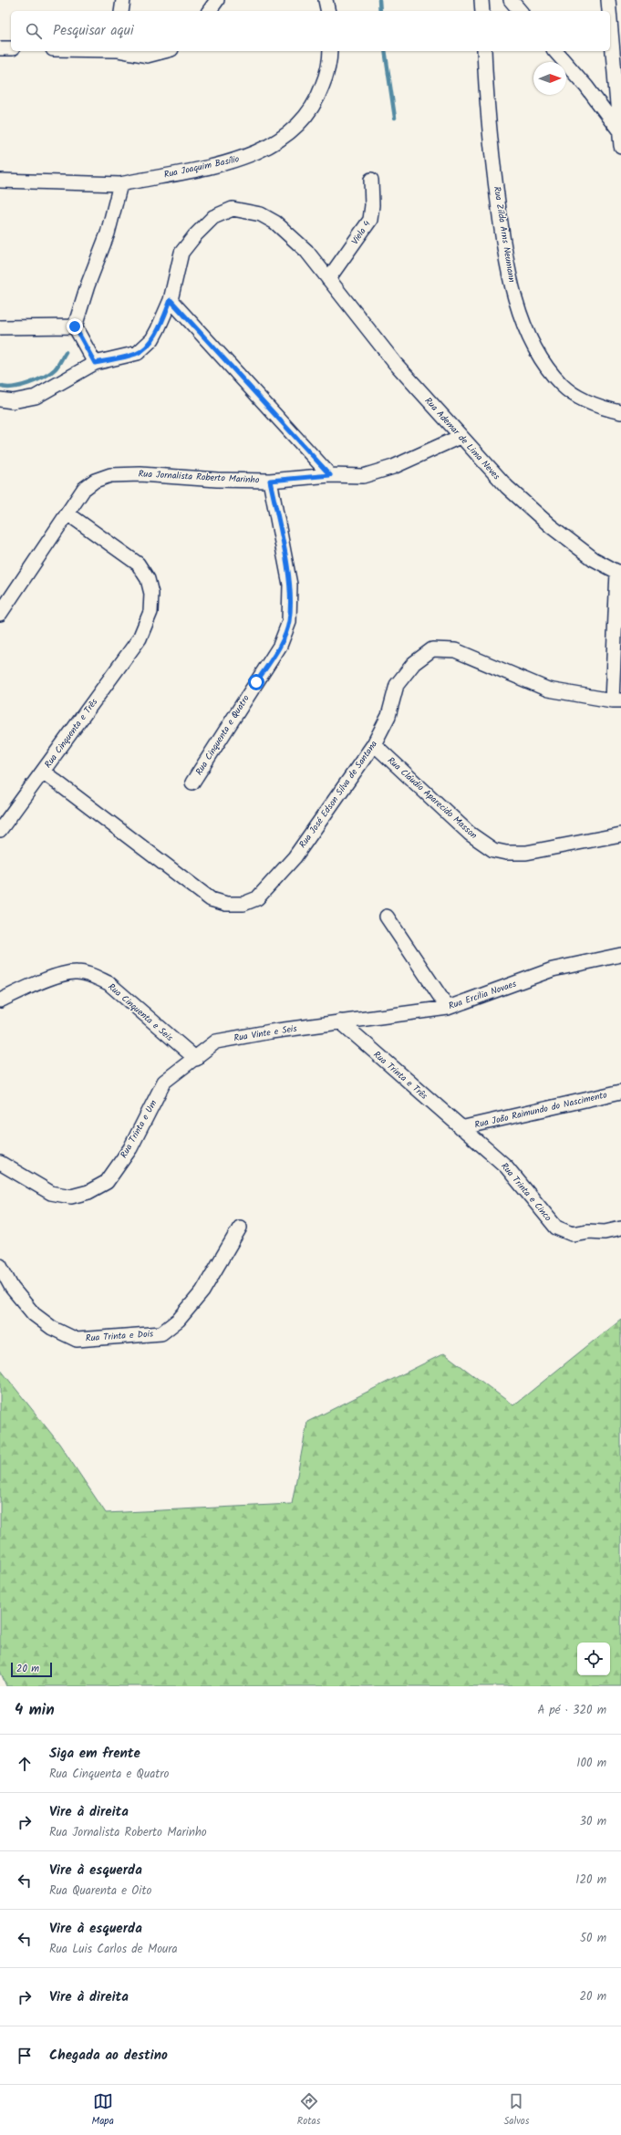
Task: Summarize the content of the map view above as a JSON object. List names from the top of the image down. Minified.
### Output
{"streets":{"street":["Rua Joaquim Basílio","Viela 4","Rua Zilda Arns Neumann","Rua Ademar de Lima Neves","Rua Jornalista Roberto Marinho","Rua Cinquenta e Três","Rua Cinquenta e Quatro","Rua José Edson Silva de Santana","Rua Cláudio Aparecido Masson","Rua Ercilia Novaes","Rua Cinquenta e Seis","Rua Vinte e Seis","Rua Trinta e Três","Rua João Raimundo do Nascimento","Rua Trinta e Um","Rua Trinta e Cinco","Rua Trinta e Dois"]},"crossings":[["Viela 4","Rua Ademar de Lima Neves"],["Rua Ademar de Lima Neves","Rua Jornalista Roberto Marinho"],["Rua Jornalista Roberto Marinho","Rua Cinquenta e Três"],["Rua Jornalista Roberto Marinho","Rua Cinquenta e Quatro"],["Rua Cinquenta e Três","Rua José Edson Silva de Santana"],["Rua José Edson Silva de Santana","Rua Cláudio Aparecido Masson"],["Rua Ercilia Novaes","Rua Vinte e Seis"],["Rua Ercilia Novaes","Rua Trinta e Três"],["Rua Cinquenta e Seis","Rua Vinte e Seis"],["Rua Cinquenta e Seis","Rua Trinta e Um"],["Rua Vinte e Seis","Rua Trinta e Três"],["Rua Vinte e Seis","Rua Trinta e Um"],["Rua Trinta e Três","Rua João Raimundo do Nascimento"],["Rua Trinta e Três","Rua Trinta e Cinco"],["Rua João Raimundo do Nascimento","Rua Trinta e Cinco"]],"scale_bar":"20 m","north":"right","page":{"search":"Pesquisar aqui","scale":"20 m","heading":["4 min","A pé · 320 m"],"list":[["Siga em frente","Rua Cinquenta e Quatro","100 m"],["Vire à direita","Rua Jornalista Roberto Marinho","30 m"],["Vire à esquerda","Rua Quarenta e Oito","120 m"],["Vire à esquerda","Rua Luis Carlos de Moura","50 m"],["Vire à direita","20 m"],"Chegada ao destino"],"nav":["Mapa","Rotas","Salvos"]}}
